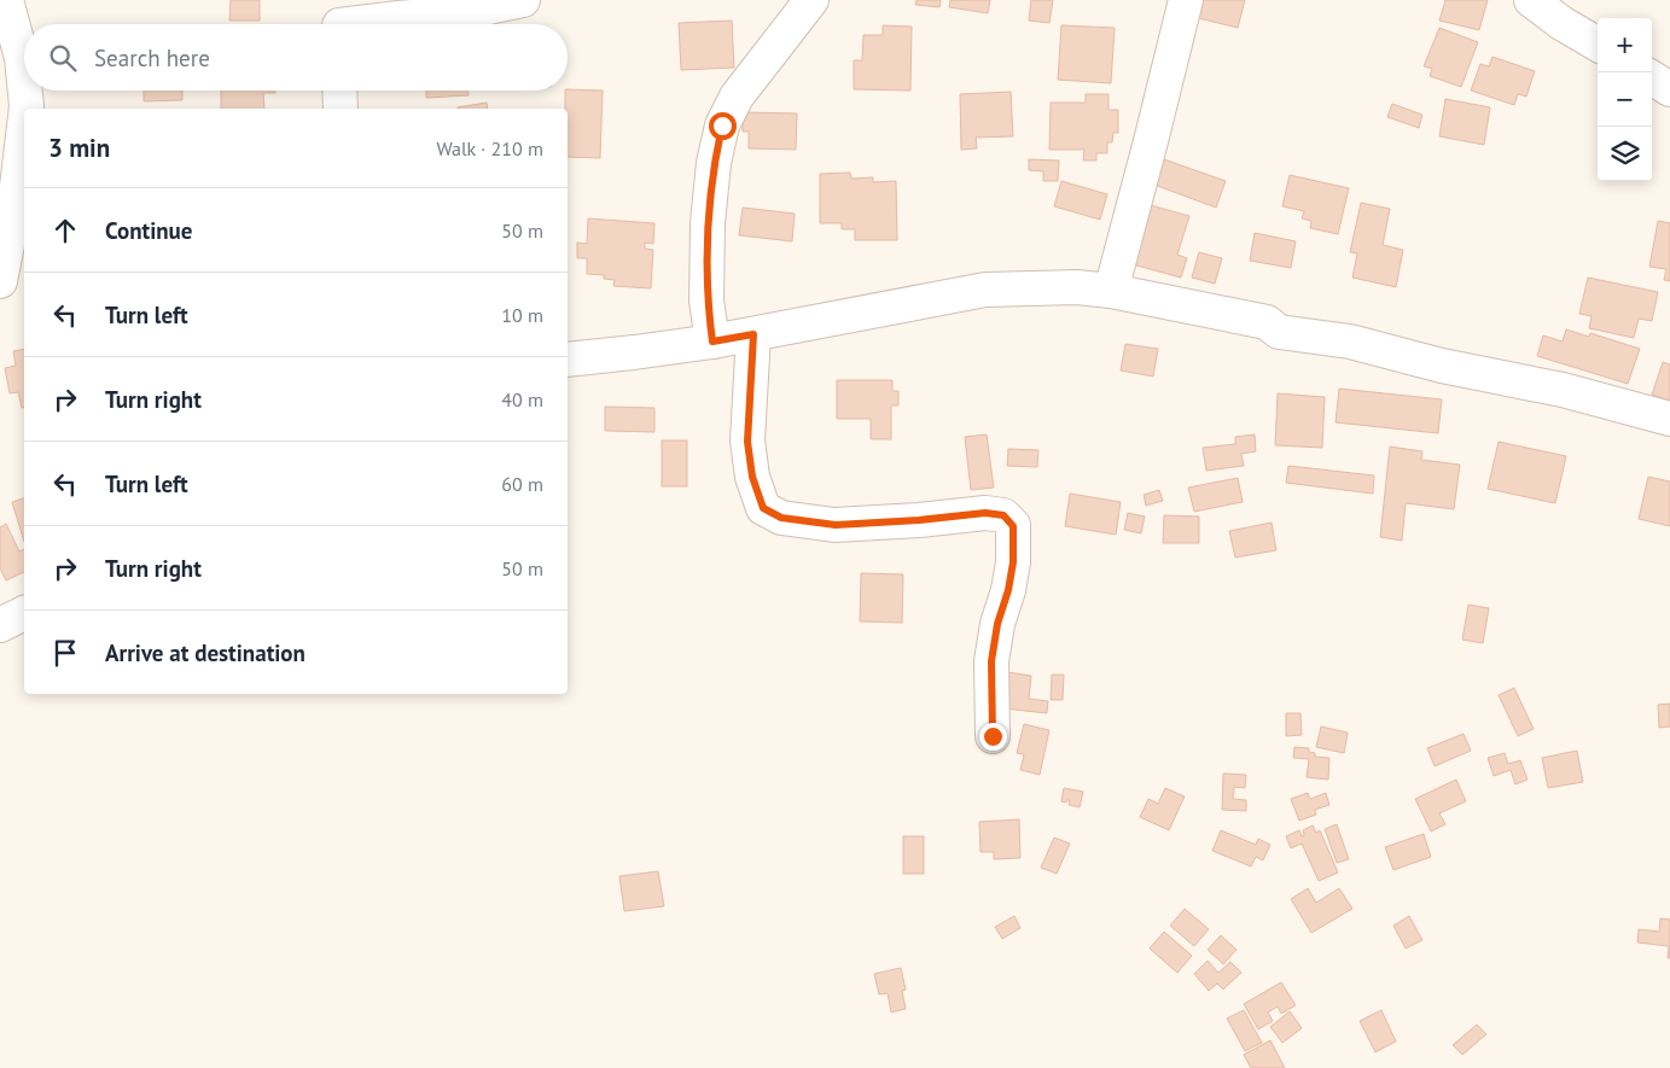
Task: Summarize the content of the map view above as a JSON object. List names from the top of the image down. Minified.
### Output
{"page":{"map_buttons":["+","−"],"search":"Search here","heading":["3 min","Walk · 210 m"],"list":[["Continue","50 m"],["Turn left","10 m"],["Turn right","40 m"],["Turn left","60 m"],["Turn right","50 m"],"Arrive at destination"]}}
